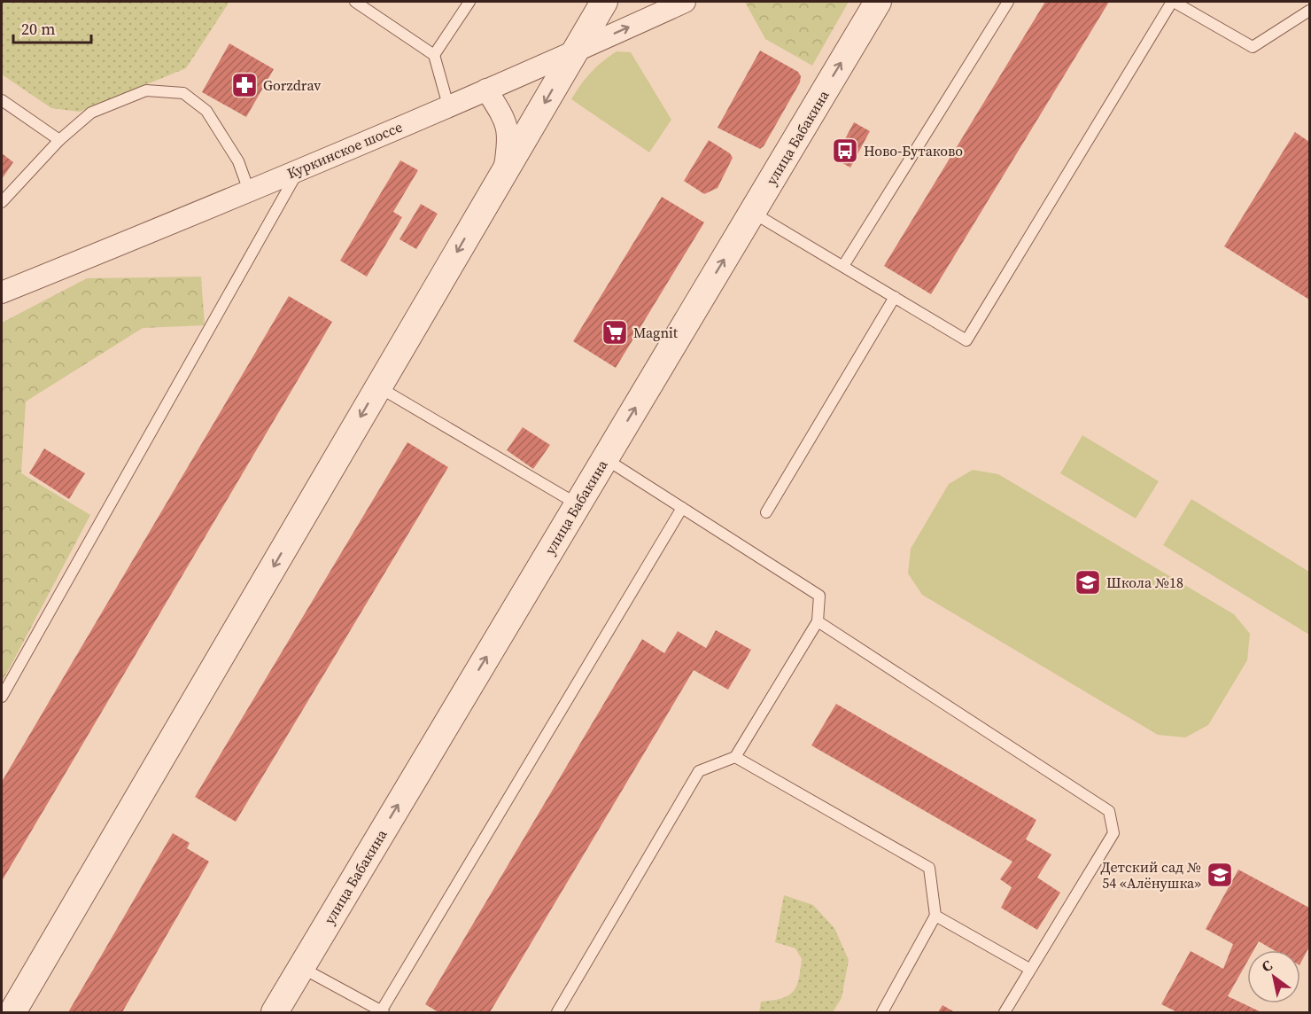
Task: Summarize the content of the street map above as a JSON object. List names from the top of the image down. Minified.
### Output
{"streets":{"street":["улица Бабакина","Куркинское шоссе"]},"places":{"pharmacy":["Gorzdrav"],"bus stop":["Ново-Бутаково"],"supermarket":["Magnit"],"school or university":["Школа №18","Детский сад № 54 «Алёнушка»"]},"scale_bar":"20 m","north":"top left"}
